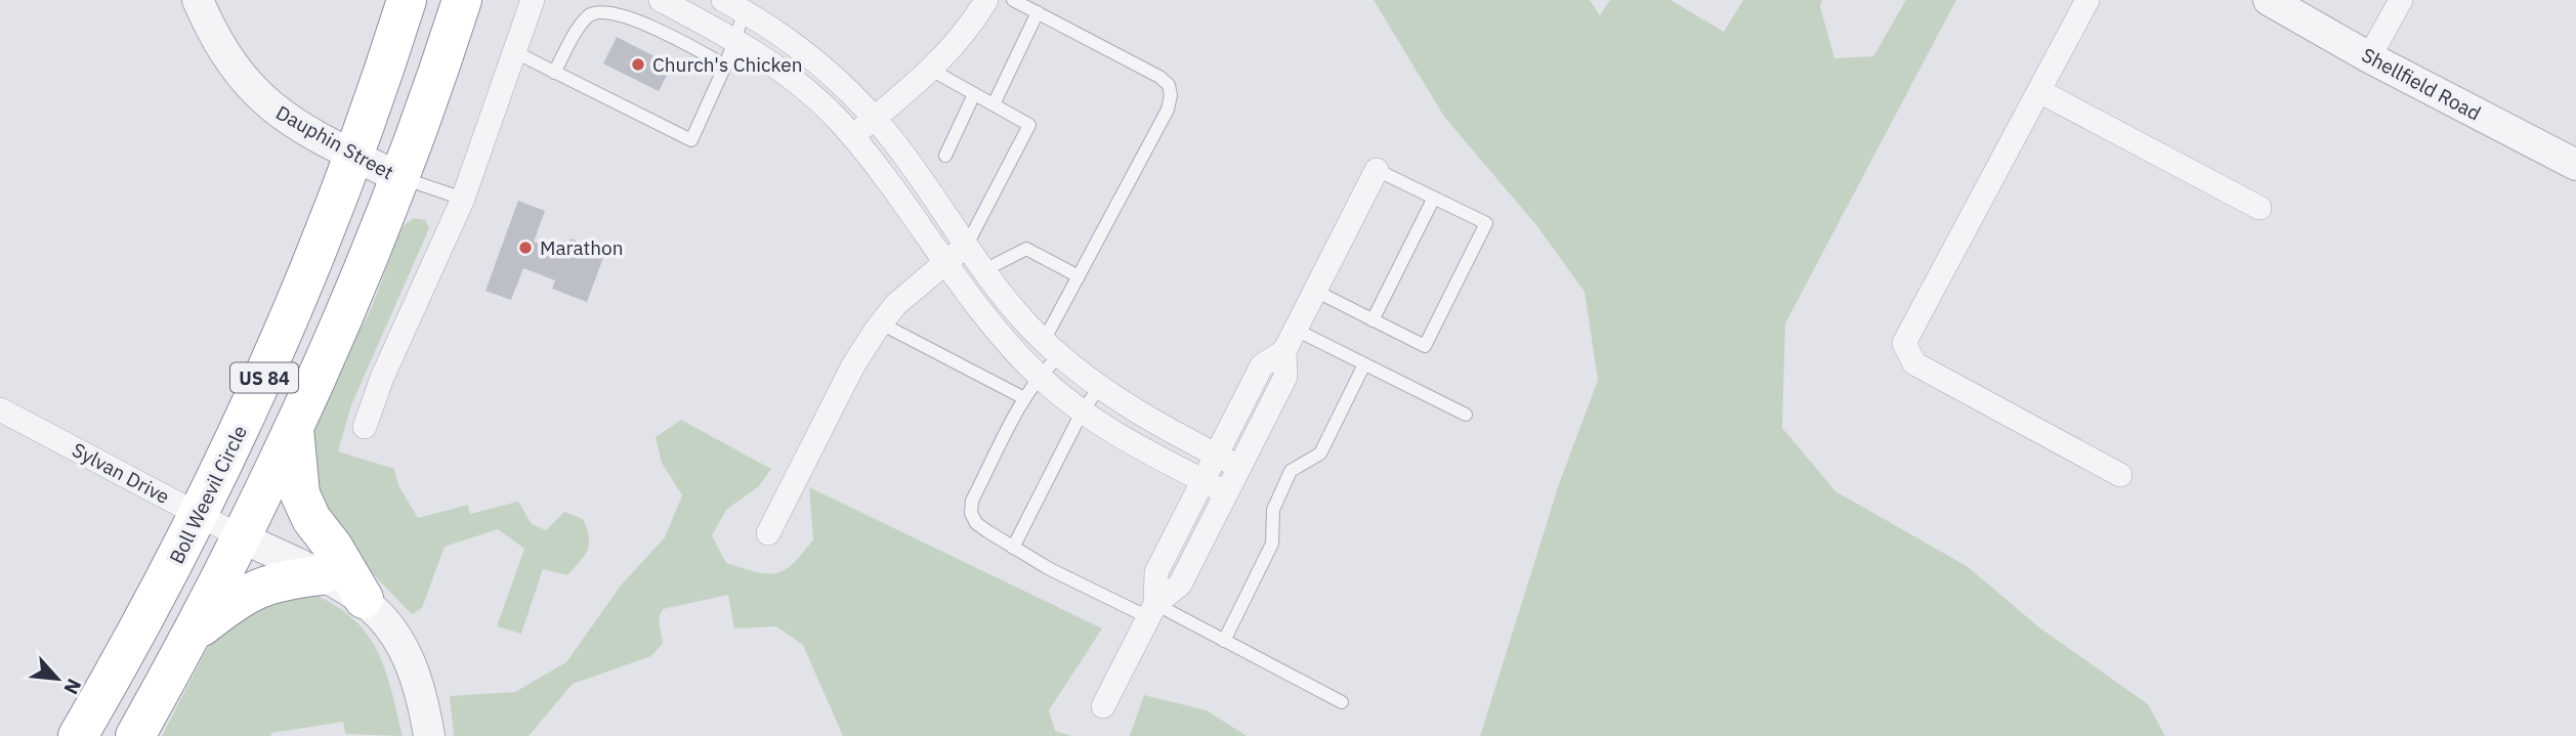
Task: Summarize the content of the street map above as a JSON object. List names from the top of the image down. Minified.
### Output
{"streets":{"highway":["US 84","Boll Weevil Circle"],"street":["Shellfield Road","Dauphin Street","Sylvan Drive"]},"crossings":[["Dauphin Street","US 84"],["Dauphin Street","Boll Weevil Circle"],["US 84","Sylvan Drive"],["Sylvan Drive","Boll Weevil Circle"]],"places":["Church's Chicken","Marathon"],"north":"bottom right"}
